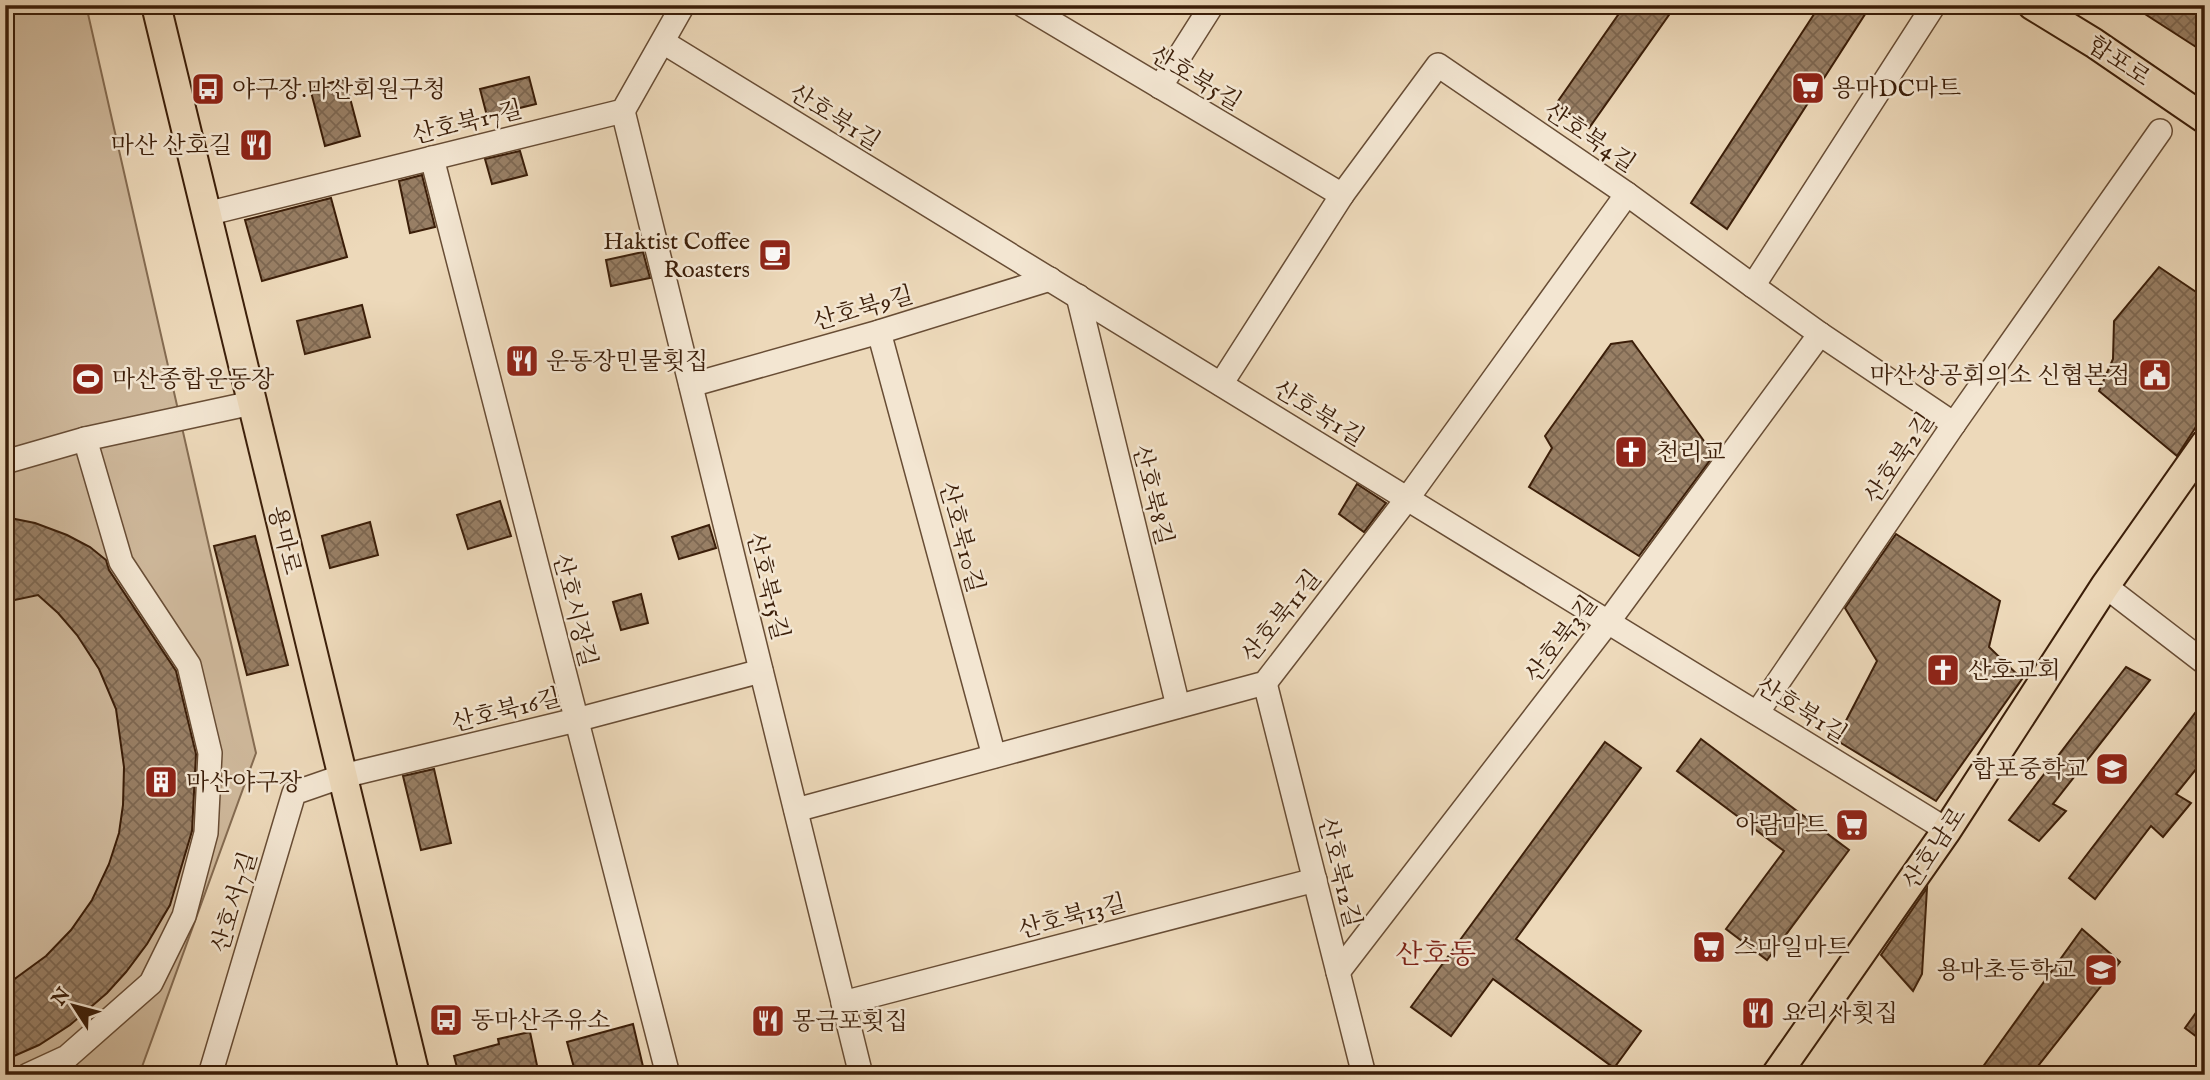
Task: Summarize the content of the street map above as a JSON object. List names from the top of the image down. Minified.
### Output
{"streets":{"main road":["합포로","용마로","산호남로"],"street":["산호북5길","산호북1길","산호북17길","산호북4길","산호북9길","산호북2길","산호북8길","산호북10길","산호북15길","산호시장길","산호북11길","산호북3길","산호북16길","산호북12길","산호서7길","산호북13길"]},"crossings":[["산호북5길","산호북4길"],["산호북1길","산호북4길"],["산호북1길","산호북9길"],["산호북1길","산호북2길"],["산호북1길","산호북8길"],["산호북1길","산호북11길"],["산호북1길","산호북3길"],["산호북1길","산호남로"],["산호북17길","용마로"],["산호북17길","산호북15길"],["산호북17길","산호시장길"],["산호북4길","산호북2길"],["산호북4길","산호북11길"],["산호북4길","산호북3길"],["산호북9길","산호북10길"],["산호북9길","산호북15길"],["산호북8길","산호북11길"],["산호북10길","산호북11길"],["용마로","산호북16길"],["용마로","산호서7길"],["산호북15길","산호북11길"],["산호북15길","산호북16길"],["산호북15길","산호북13길"],["산호시장길","산호북16길"],["산호북11길","산호북12길"],["산호북3길","산호북12길"],["산호북16길","산호서7길"],["산호북12길","산호북13길"]],"districts":["산호동"],"places":{"supermarket":["용마DC마트","아람마트","스마일마트"],"bus stop":["야구장.마산회원구청","동마산주유소"],"restaurant":["마산 산호길","운동장민물횟집","요리사횟집","몽금포횟집"],"cafe":["Haktist Coffee Roasters"],"public building":["마산상공회의소 신협본점"],"sports":["마산종합운동장"],"church":["천리교","산호교회"],"school or university":["합포중학교","용마초등학교"],"building":["마산야구장"]},"north":"top left"}
